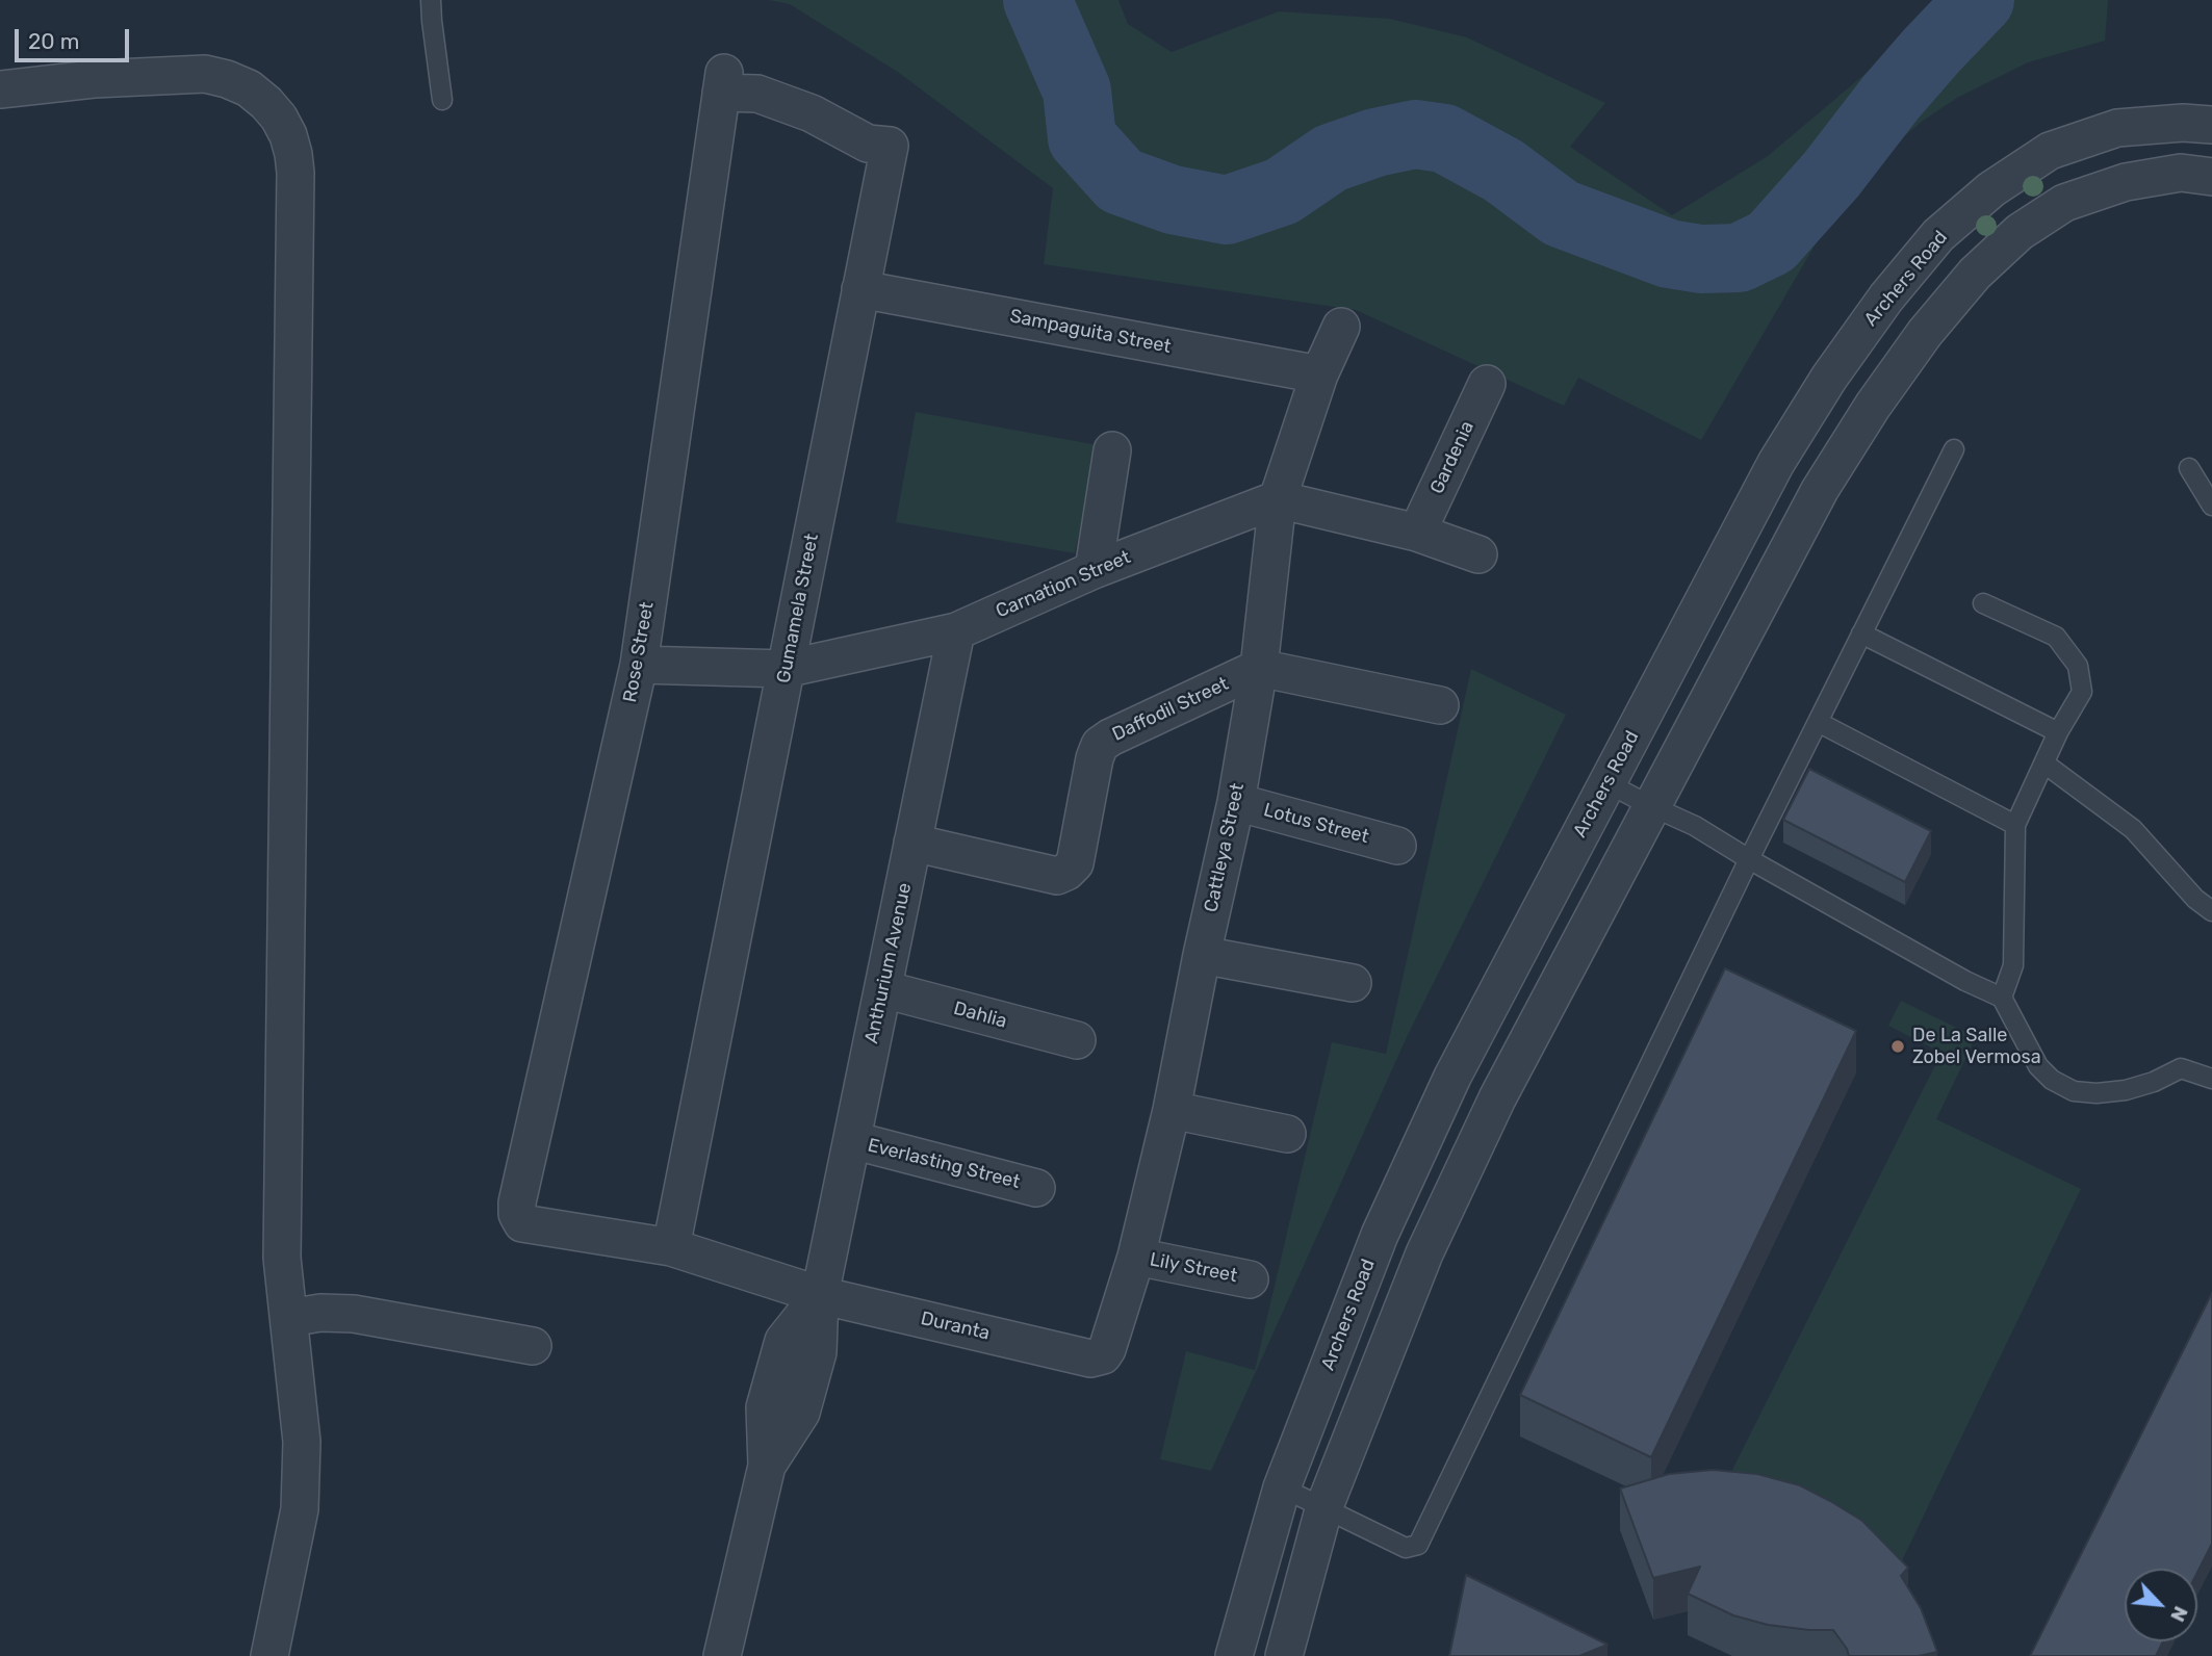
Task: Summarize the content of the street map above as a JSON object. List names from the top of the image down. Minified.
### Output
{"streets":{"street":["Archers Road","Sampaguita Street","Gardenia","Carnation Street","Gumamela Street","Rose Street","Daffodil Street","Lotus Street","Cattleya Street","Anthurium Avenue","Dahlia","Everlasting Street","Lily Street","Duranta"]},"crossings":[["Sampaguita Street","Gumamela Street"],["Sampaguita Street","Cattleya Street"],["Carnation Street","Gumamela Street"],["Carnation Street","Rose Street"],["Carnation Street","Cattleya Street"],["Carnation Street","Anthurium Avenue"],["Gumamela Street","Rose Street"],["Gumamela Street","Duranta"],["Rose Street","Duranta"],["Daffodil Street","Cattleya Street"],["Daffodil Street","Anthurium Avenue"],["Lotus Street","Cattleya Street"],["Cattleya Street","Lily Street"],["Cattleya Street","Duranta"],["Anthurium Avenue","Dahlia"],["Anthurium Avenue","Everlasting Street"],["Anthurium Avenue","Duranta"]],"places":["De La Salle Zobel Vermosa"],"scale_bar":"20 m","north":"bottom right"}
